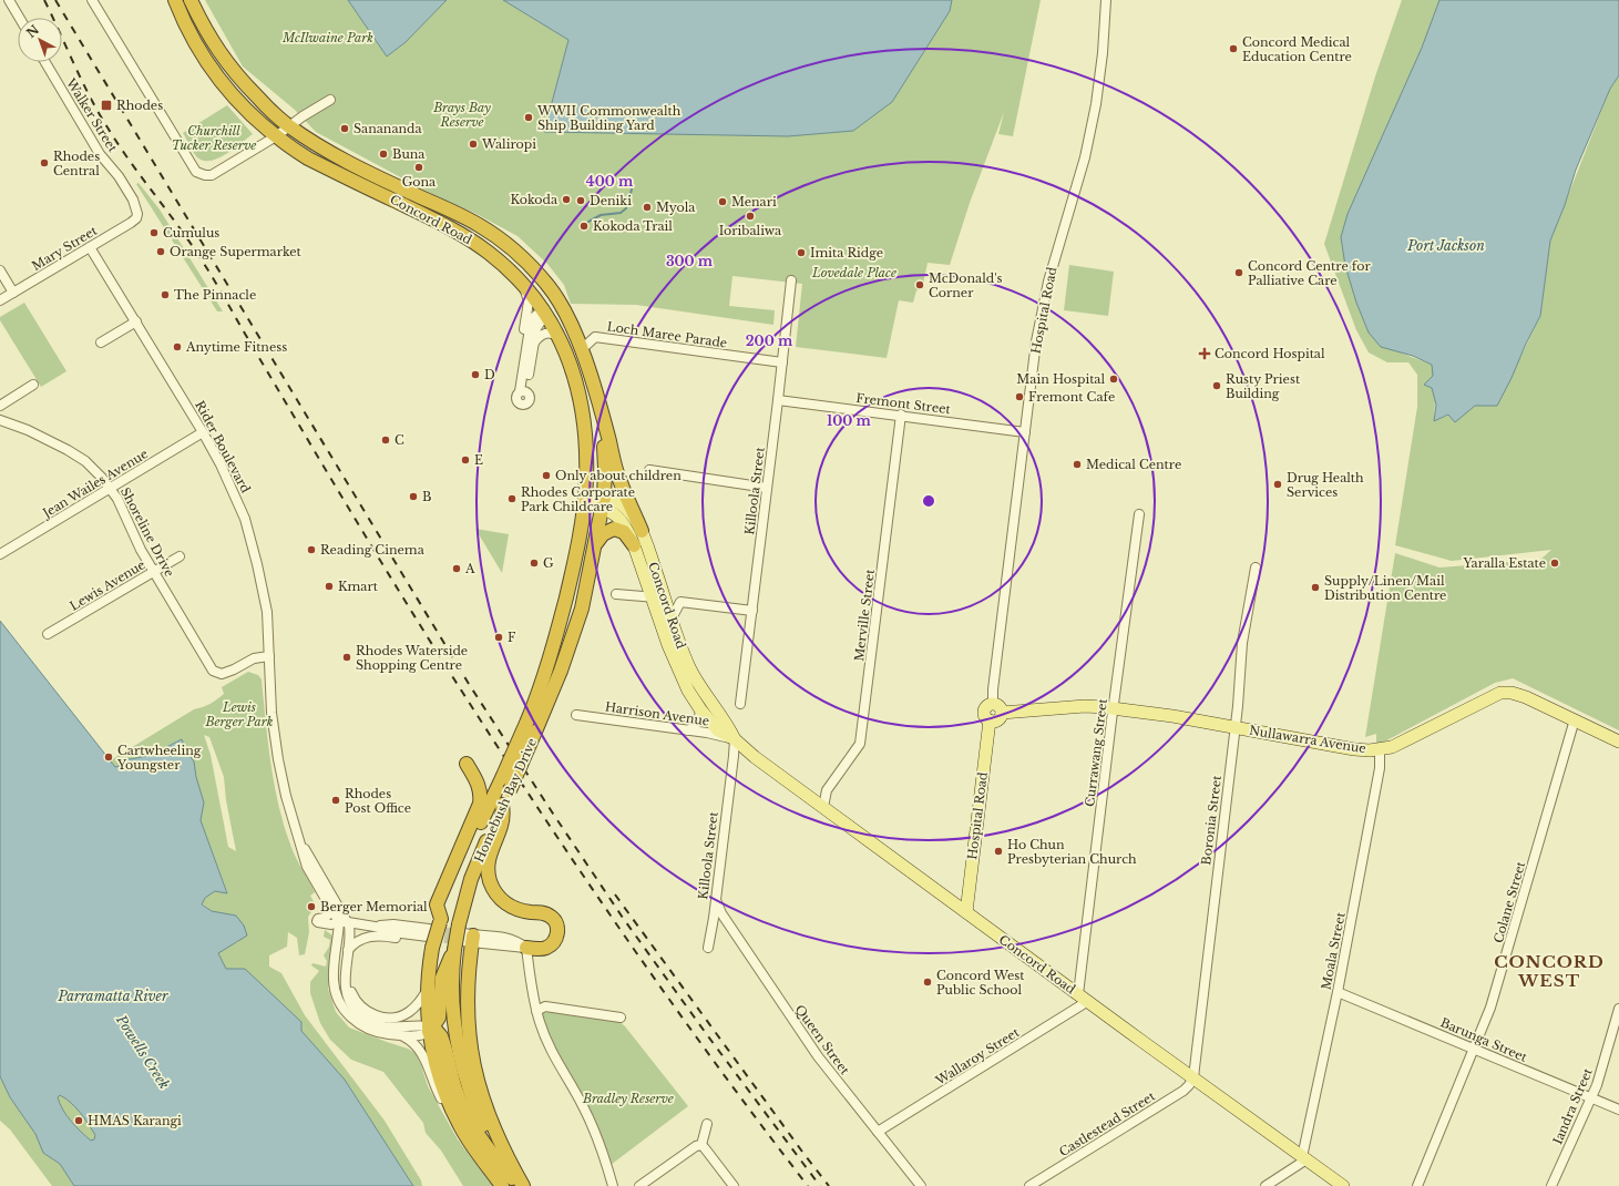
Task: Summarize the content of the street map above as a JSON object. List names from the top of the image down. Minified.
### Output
{"streets":{"highway":["Concord Road","Homebush Bay Drive"],"main road":["Hospital Road","Nullawarra Avenue"],"street":["Walker Street","Mary Street","Loch Maree Parade","Fremont Street","Rider Boulevard","Jean Wailes Avenue","Killoola Street","Shoreline Drive","Lewis Avenue","Merville Street","Harrison Avenue","Currawang Street","Boronia Street","Colane Street","Moala Street","Queen Street","Barunga Street","Wallaroy Street","Iandra Street","Castlestead Street"]},"crossings":[["Walker Street","Mary Street"],["Concord Road","Hospital Road"],["Concord Road","Loch Maree Parade"],["Concord Road","Killoola Street"],["Concord Road","Merville Street"],["Concord Road","Harrison Avenue"],["Concord Road","Currawang Street"],["Concord Road","Homebush Bay Drive"],["Concord Road","Boronia Street"],["Concord Road","Moala Street"],["Concord Road","Wallaroy Street"],["Concord Road","Castlestead Street"],["Mary Street","Rider Boulevard"],["Hospital Road","Fremont Street"],["Hospital Road","Nullawarra Avenue"],["Loch Maree Parade","Killoola Street"],["Fremont Street","Killoola Street"],["Fremont Street","Merville Street"],["Rider Boulevard","Jean Wailes Avenue"],["Rider Boulevard","Shoreline Drive"],["Jean Wailes Avenue","Shoreline Drive"],["Killoola Street","Harrison Avenue"],["Killoola Street","Queen Street"],["Shoreline Drive","Lewis Avenue"],["Nullawarra Avenue","Currawang Street"],["Nullawarra Avenue","Boronia Street"],["Nullawarra Avenue","Colane Street"],["Nullawarra Avenue","Moala Street"],["Currawang Street","Wallaroy Street"],["Boronia Street","Castlestead Street"],["Colane Street","Barunga Street"],["Moala Street","Barunga Street"],["Queen Street","Wallaroy Street"],["Barunga Street","Iandra Street"]],"districts":["CONCORD WEST"],"water":["Port Jackson","Parramatta River","Powells Creek"],"parks":["McIlwaine Park","Brays Bay Reserve","Churchill Tucker Reserve","Lovedale Place","Lewis Berger Park","Bradley Reserve"],"places":{"other":["Concord Medical Education Centre","WWII Commonwealth Ship Building Yard","Sanananda","Waliropi","Buna","Rhodes Central","Gona","Kokoda","Deniki","Menari","Myola","Ioribaliwa","Kokoda Trail","Cumulus","Orange Supermarket","Imita Ridge","Concord Centre for Palliative Care","McDonald's Corner","The Pinnacle","Anytime Fitness","D","Main Hospital","Rusty Priest Building","Fremont Cafe","C","E","Medical Centre","Only about children","Drug Health Services","B","Rhodes Corporate Park Childcare","Reading Cinema","G","Yaralla Estate","A","Kmart","Supply/Linen/Mail Distribution Centre","F","Rhodes Waterside Shopping Centre","Cartwheeling Youngster","Rhodes Post Office","Ho Chun Presbyterian Church","Berger Memorial","Concord West Public School","HMAS Karangi"],"transit":["Rhodes"],"health":["Concord Hospital"]},"north":"top left","rings":["400 m","300 m","200 m","100 m"]}
